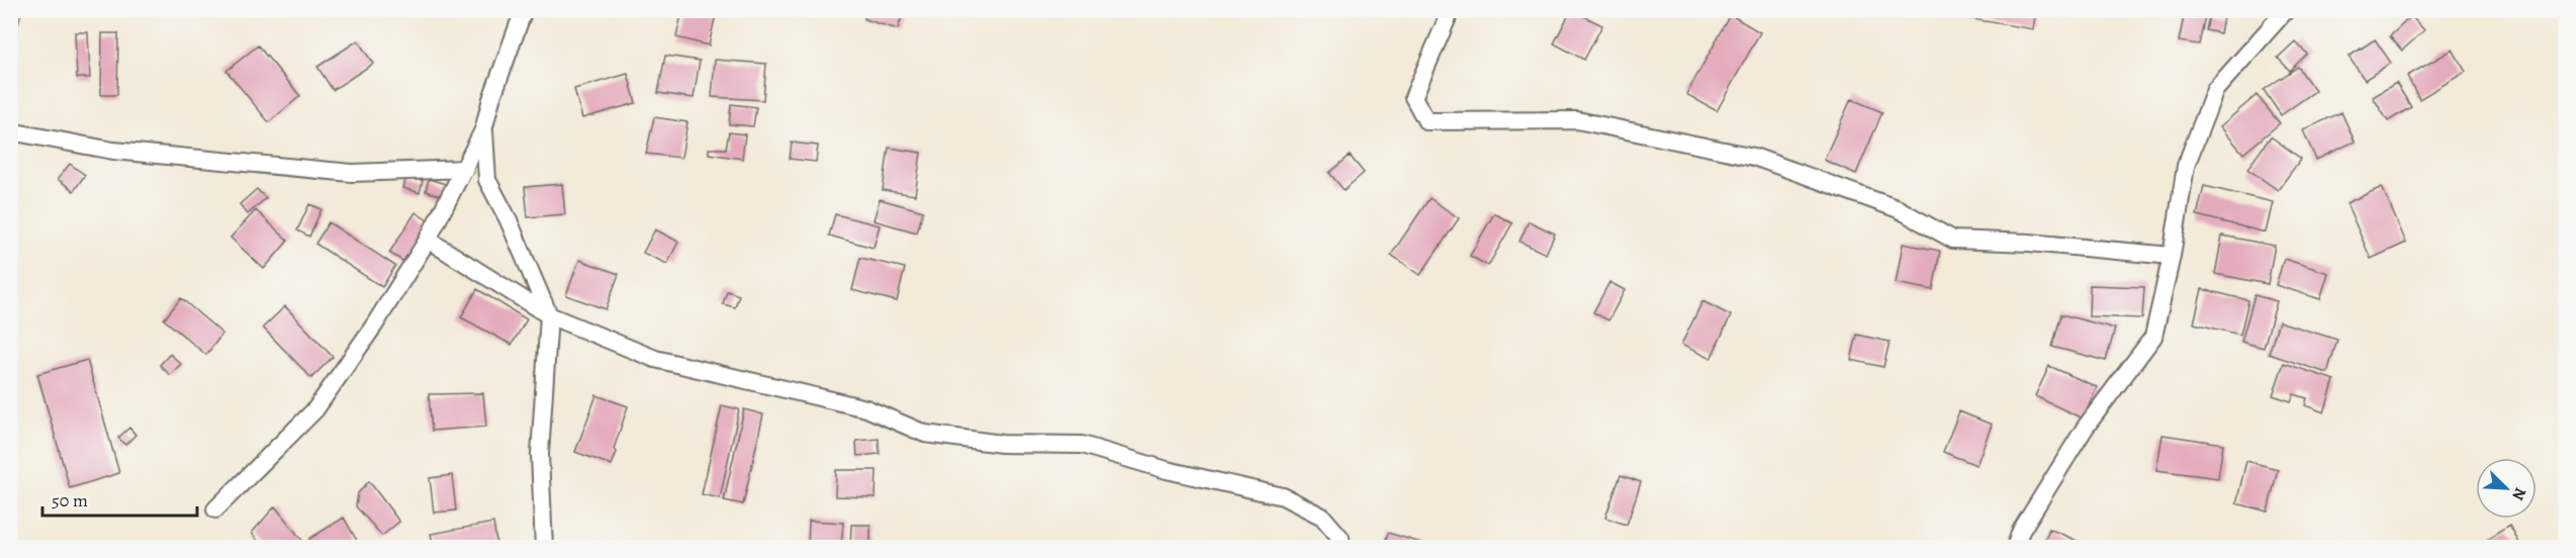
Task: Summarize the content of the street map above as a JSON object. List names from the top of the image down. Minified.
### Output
{"scale_bar":"50 m","north":"bottom right"}
